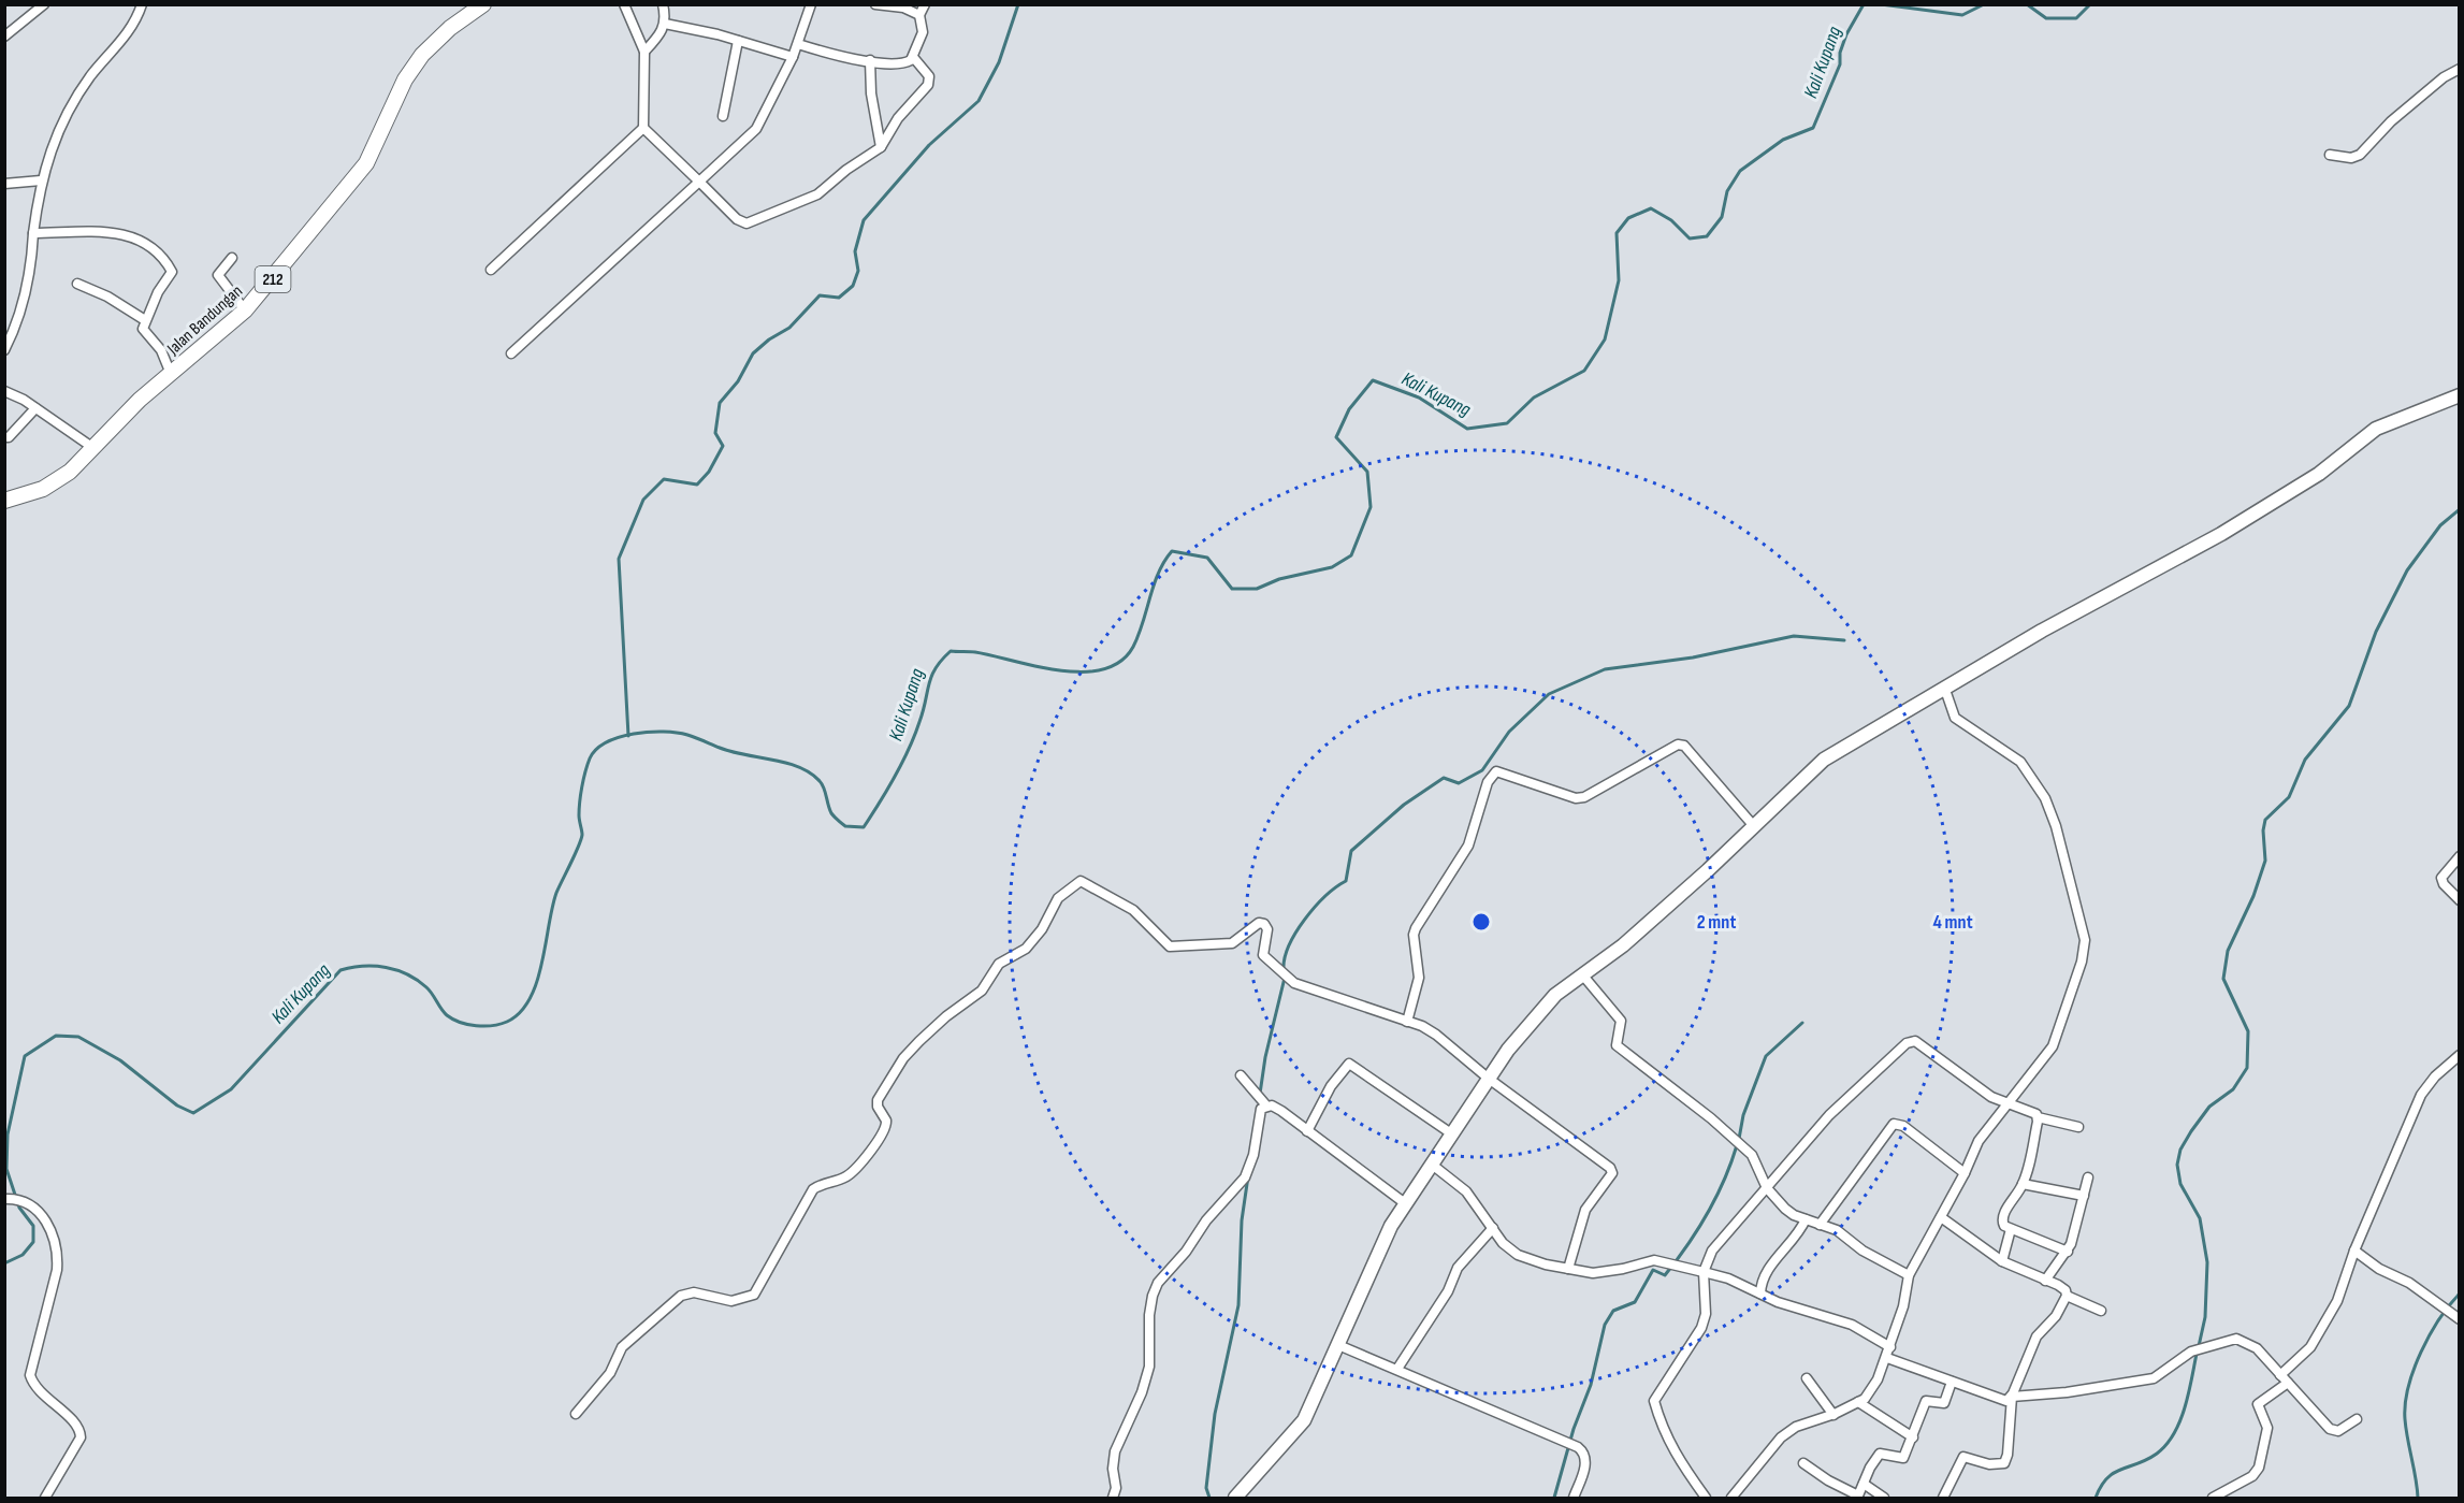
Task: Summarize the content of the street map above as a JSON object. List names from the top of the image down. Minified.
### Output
{"streets":{"main road":["212","Jalan Bandungan"]},"water":["Kali Kupang"],"rings":["2 mnt","4 mnt"]}
